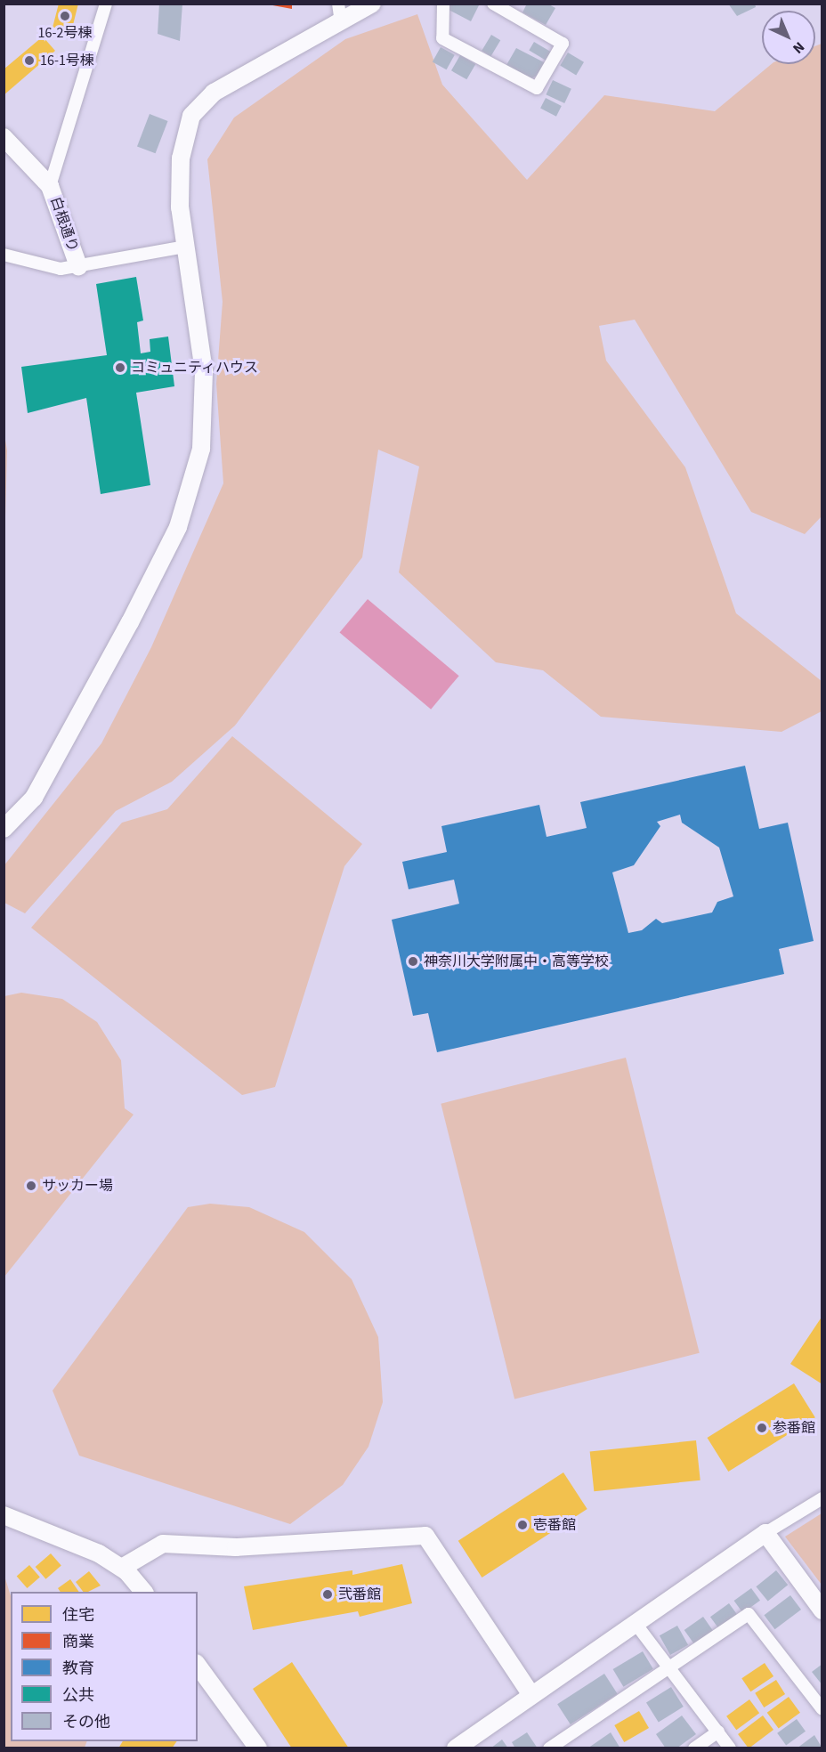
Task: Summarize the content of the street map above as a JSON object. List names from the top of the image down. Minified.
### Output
{"streets":{"street":["白根通り"]},"places":["16-2号棟","16-1号棟","コミュニティハウス","神奈川大学附属中・高等学校","サッカー場","参番館","壱番館","弐番館"],"legend":["住宅","商業","教育","公共","その他"],"north":"bottom right"}
